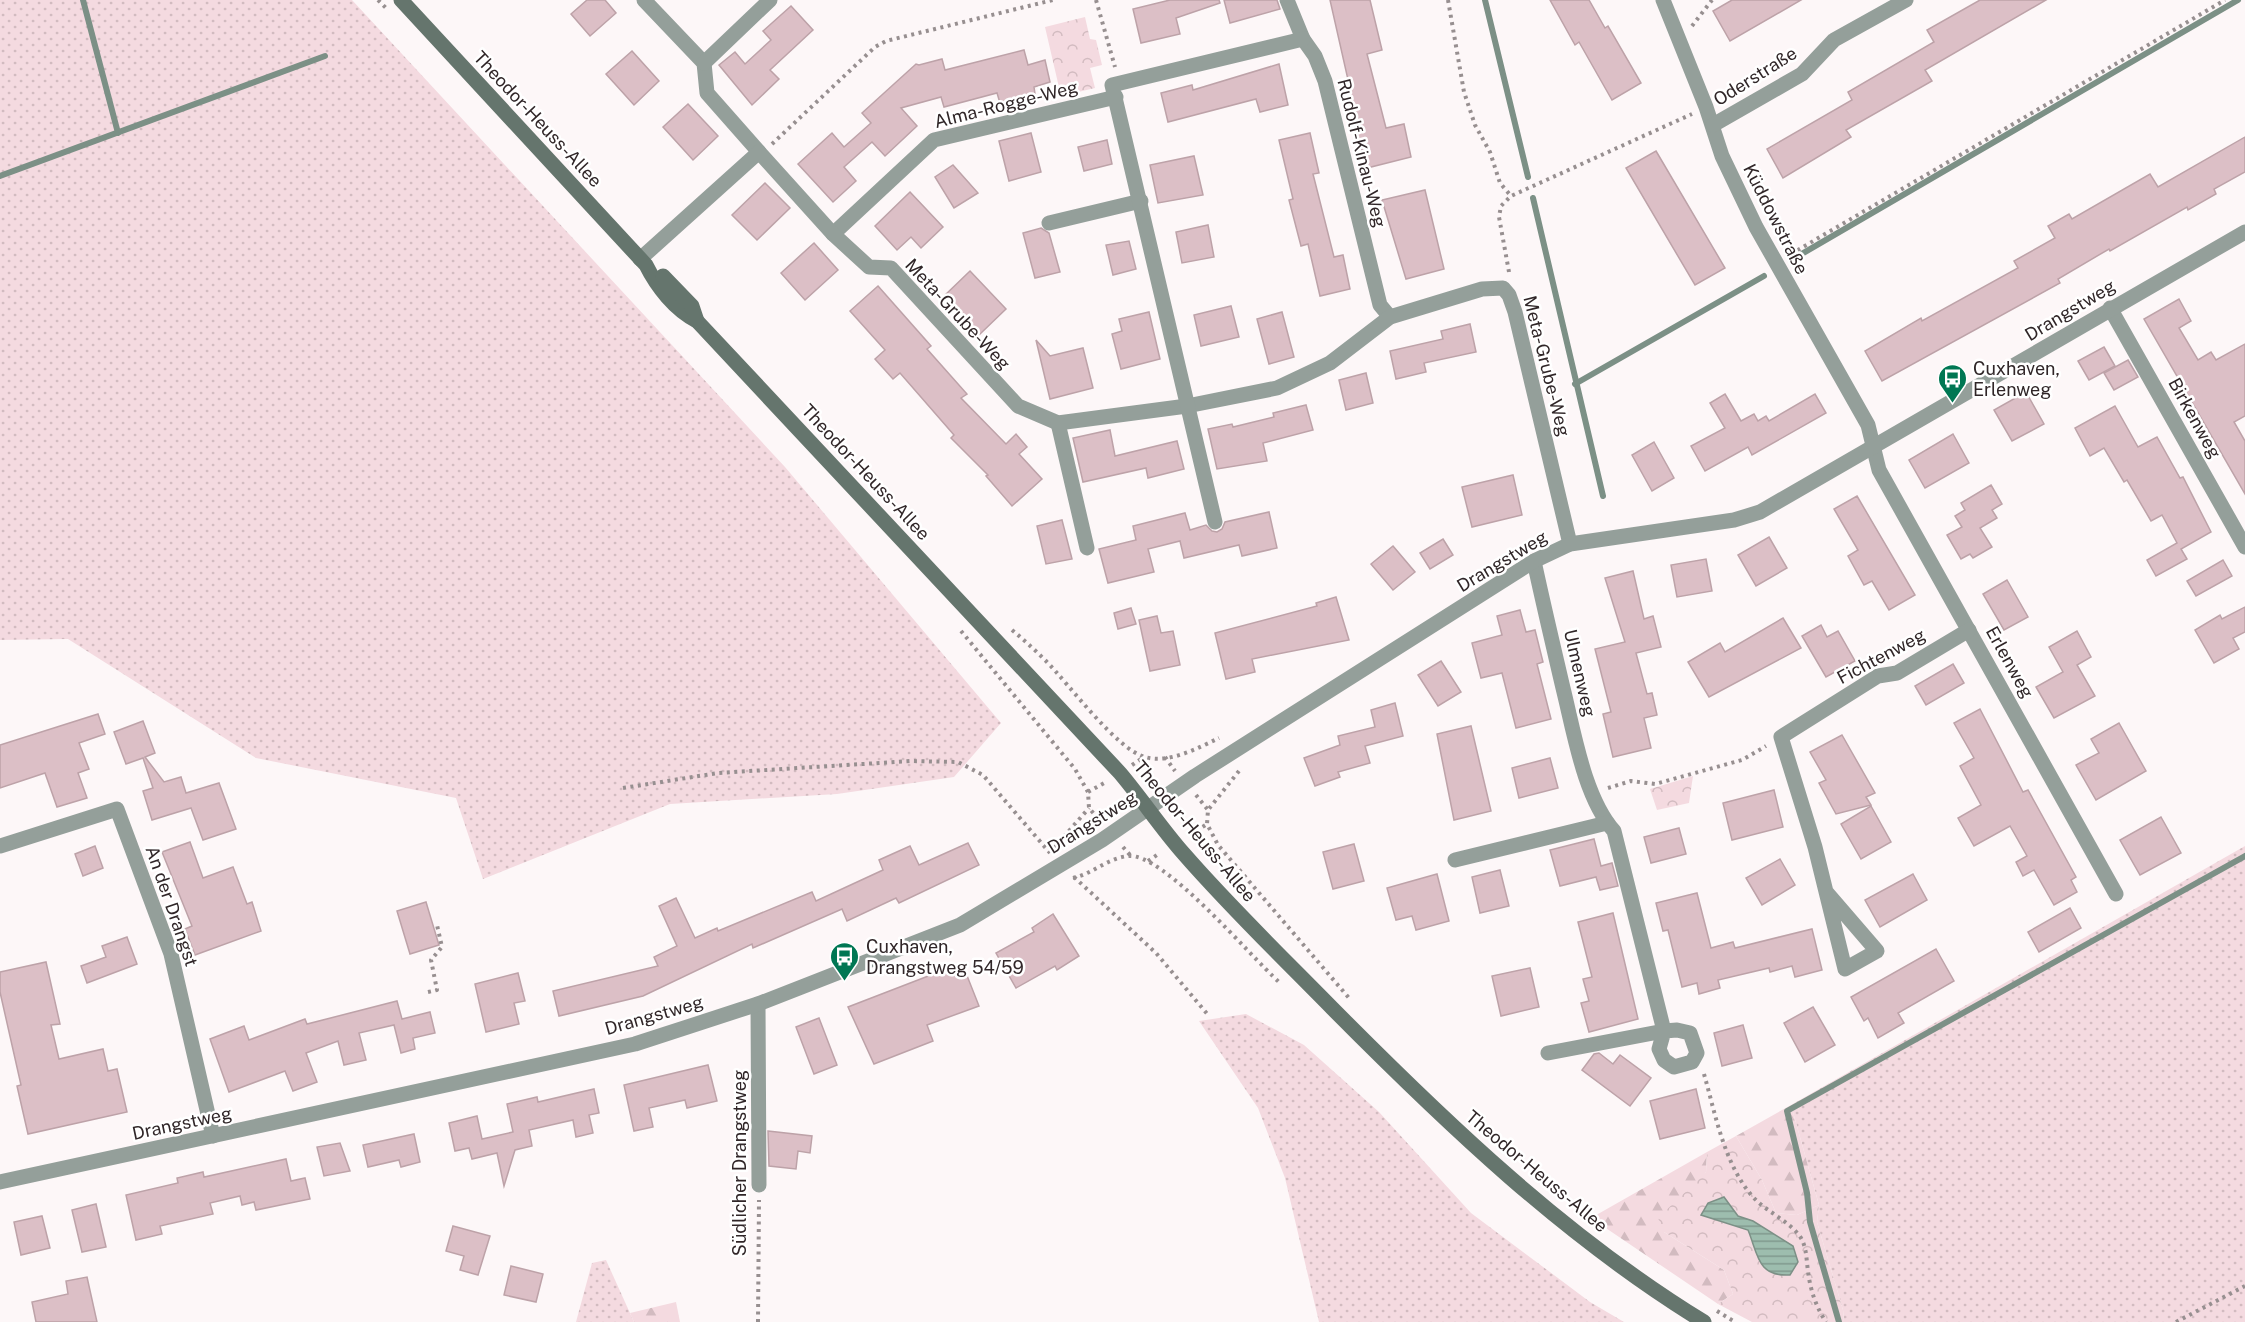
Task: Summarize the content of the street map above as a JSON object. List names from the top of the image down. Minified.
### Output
{"streets":{"street":["Oderstraße","Alma-Rogge-Weg","Theodor-Heuss-Allee","Rudolf-Kinau-Weg","Küddowstraße","Drangstweg","Meta-Grube-Weg","Birkenweg","Fichtenweg","Erlenweg","Ulmenweg","An der Drangst","Südlicher Drangstweg"]},"crossings":[["Oderstraße","Küddowstraße"],["Alma-Rogge-Weg","Rudolf-Kinau-Weg"],["Alma-Rogge-Weg","Meta-Grube-Weg"],["Theodor-Heuss-Allee","Drangstweg"],["Rudolf-Kinau-Weg","Meta-Grube-Weg"],["Küddowstraße","Drangstweg"],["Küddowstraße","Erlenweg"],["Drangstweg","Meta-Grube-Weg"],["Drangstweg","Birkenweg"],["Drangstweg","Erlenweg"],["Drangstweg","Ulmenweg"],["Drangstweg","An der Drangst"],["Drangstweg","Südlicher Drangstweg"],["Fichtenweg","Erlenweg"]],"places":{"bus stop":["Cuxhaven, Erlenweg","Cuxhaven, Drangstweg 54/59"]}}
